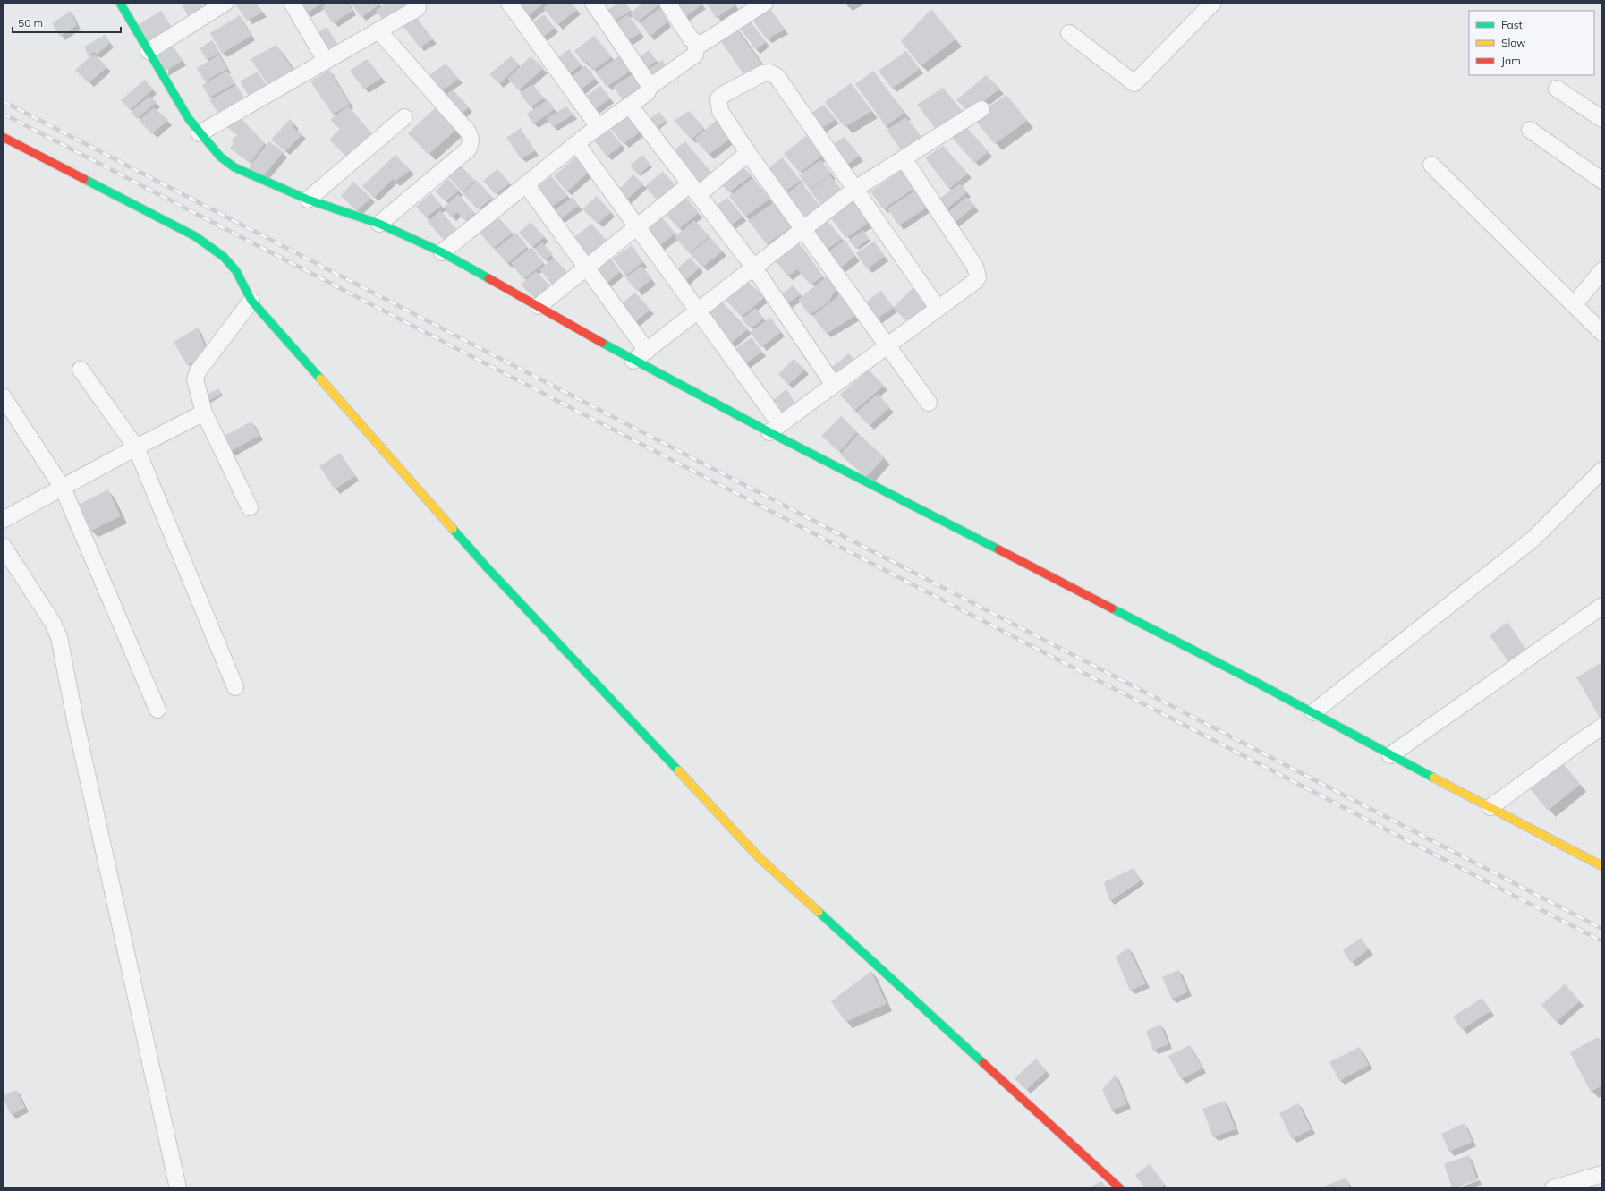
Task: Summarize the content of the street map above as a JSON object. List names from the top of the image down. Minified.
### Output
{"legend":["Fast","Slow","Jam"],"scale_bar":"50 m"}
